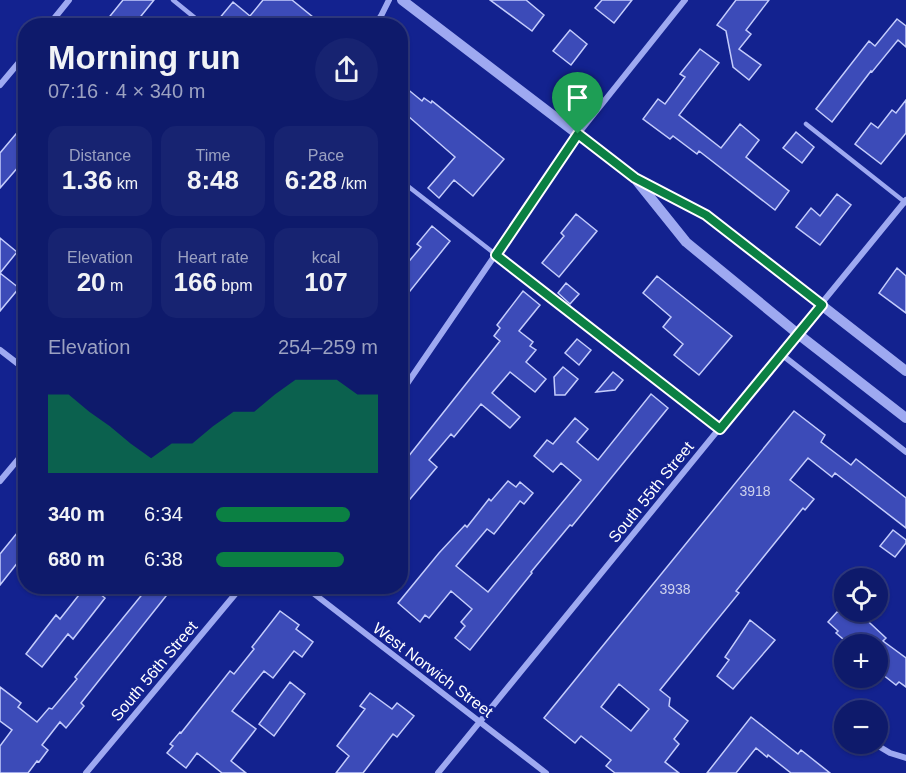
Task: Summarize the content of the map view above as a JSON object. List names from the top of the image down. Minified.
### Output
{"streets":{"street":["South 55th Street","West Norwich Street","South 56th Street"]},"crossings":[["South 55th Street","West Norwich Street"]],"house_numbers":["3918","3938"],"page":{"heading":["Morning run","07:16 · 4 × 340 m"],"stats":[["Distance","1.36 km"],["Time","8:48"],["Pace","6:28 /km"],["Elevation","20 m"],["Heart rate","166 bpm"],["kcal","107"]],"chart":["Elevation","254–259 m"],"list":[{"name":"340 m","note":"6:34"},{"name":"680 m","note":"6:38"}],"map_buttons":["+","−"]}}
